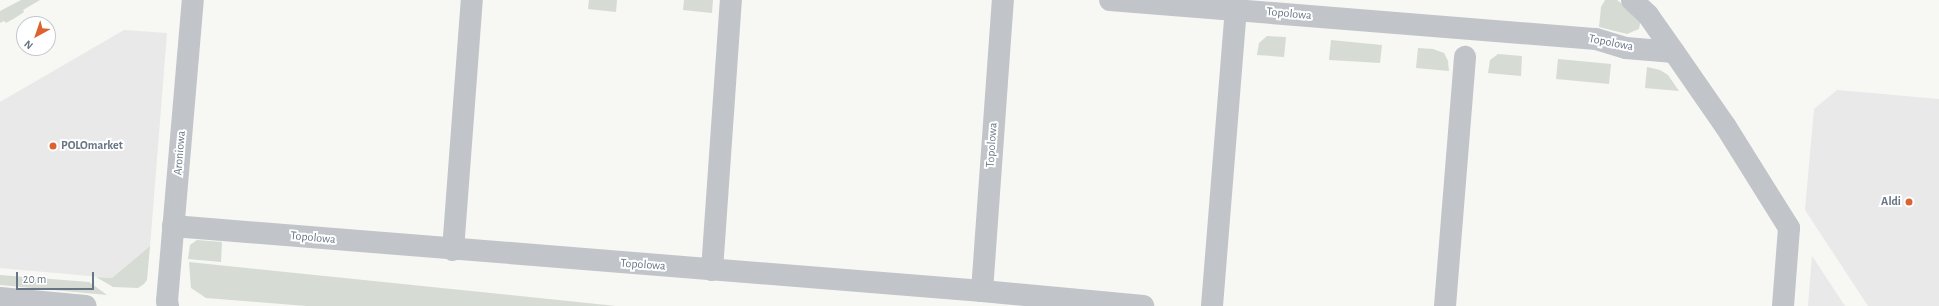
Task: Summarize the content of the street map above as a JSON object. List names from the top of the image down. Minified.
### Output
{"streets":{"street":["Topolowa","Aroniowa"]},"crossings":[["Topolowa","Aroniowa"]],"places":["POLOmarket","Aldi"],"scale_bar":"20 m","north":"bottom left"}
